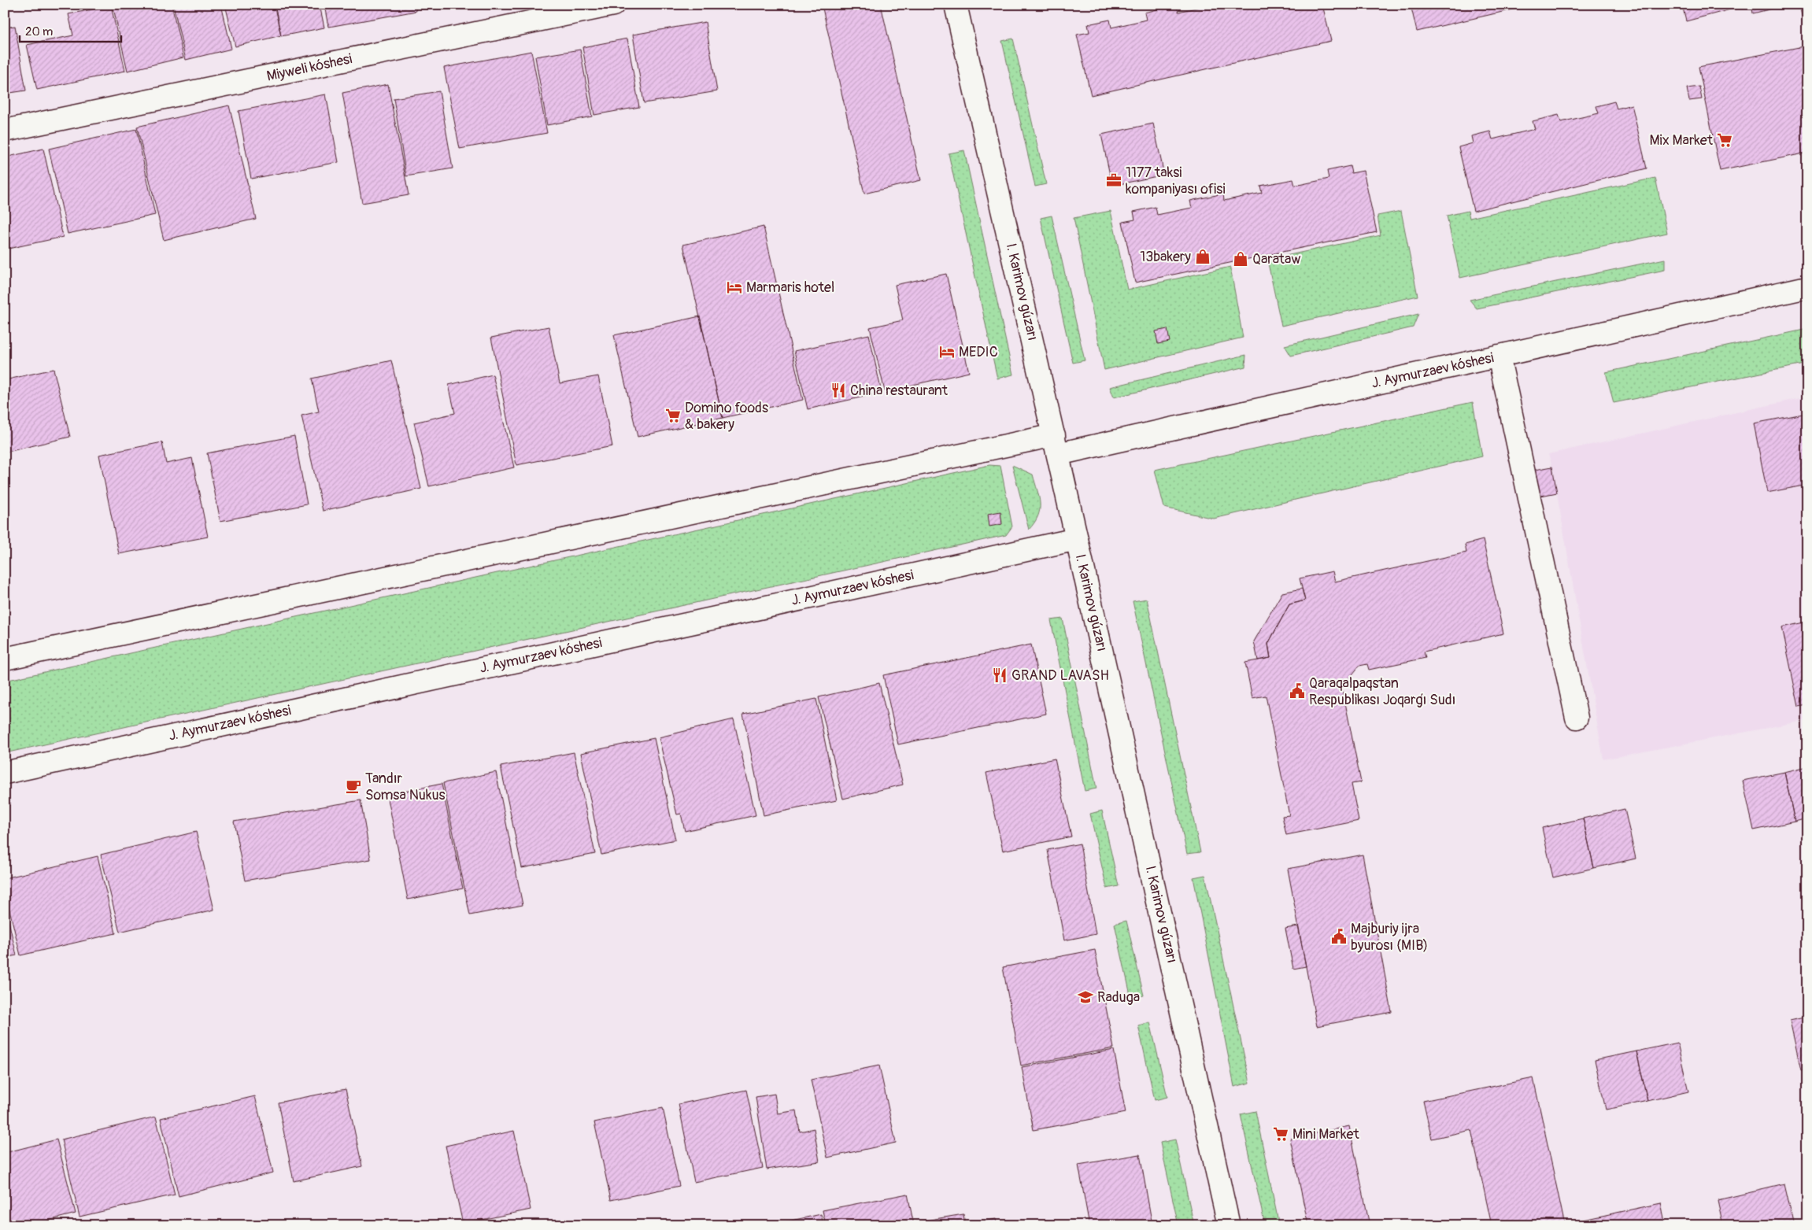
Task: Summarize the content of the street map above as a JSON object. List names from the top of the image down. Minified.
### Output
{"streets":{"street":["Miyweli kóshesi","I. Karimov gúzarı","J. Aymurzaev kóshesi"]},"crossings":[["I. Karimov gúzarı","J. Aymurzaev kóshesi"]],"places":{"supermarket":["Mix Market","Domino foods & bakery","Mini Market"],"office":["1177 taksi kompaniyası ofisi"],"shop":["13bakery","Qarataw"],"hotel":["Marmaris hotel","MEDIC"],"restaurant":["China restaurant","GRAND LAVASH"],"public building":["Qaraqalpaqstan Respublikası Joqarǵı Sudı","Majburiy ijra byurosı (MIB)"],"cafe":["Tandır Somsa Nukus"],"school or university":["Raduga"]},"scale_bar":"20 m"}
